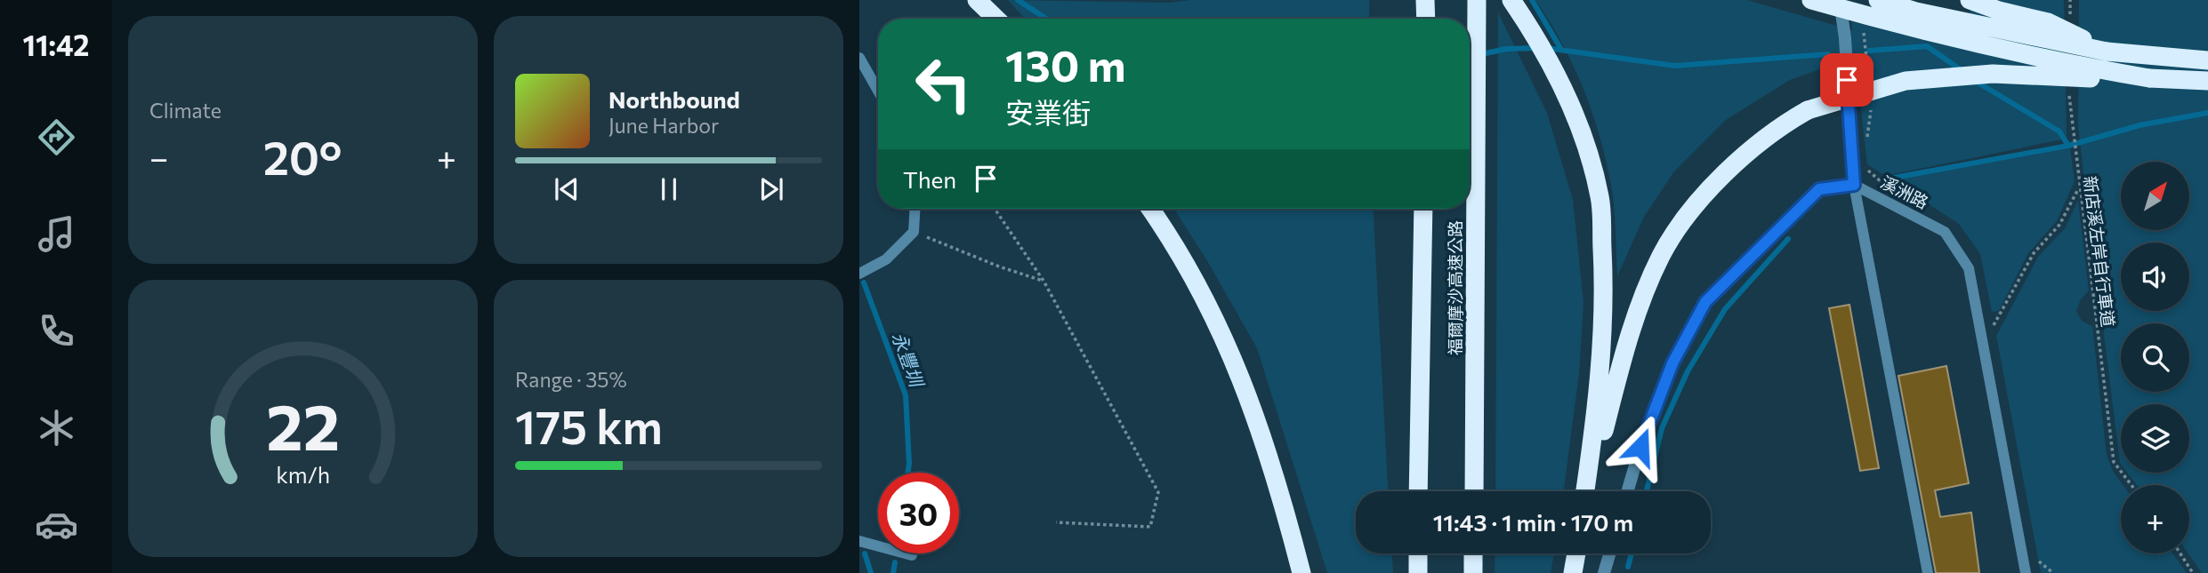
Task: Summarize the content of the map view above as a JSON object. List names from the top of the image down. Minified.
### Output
{"streets":{"highway":["福爾摩沙高速公路"],"lane":["溪洲路"],"path":["新店溪左岸自行車道"]},"water":["永豐圳"],"north":"top right","page":{"tabs":"11:42","tile":["Climate",["Range · 35%","175 km"]],"turn":["130 m","安業街"],"song":["Northbound","June Harbor"],"heat":["−","20°","+"],"then":"Then","map_buttons":"+","limit":"30","trip":"11:43 · 1 min · 170 m","gauge":["22","km/h"]}}
